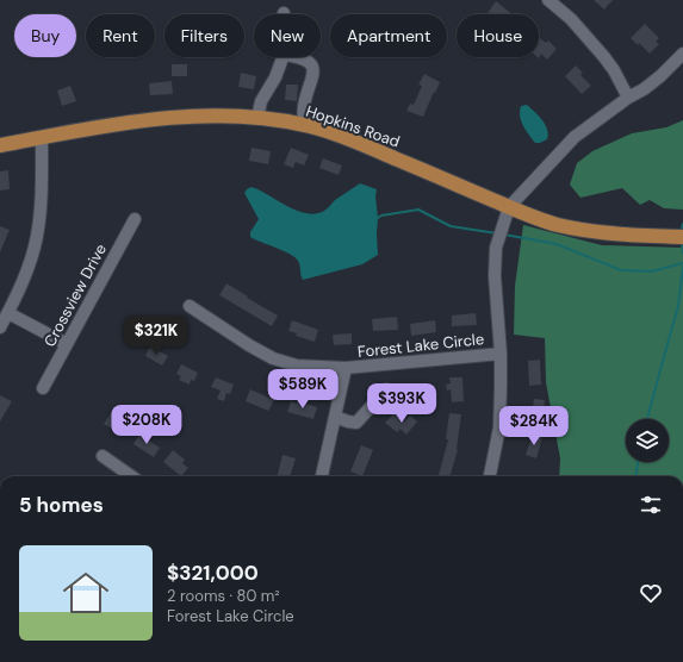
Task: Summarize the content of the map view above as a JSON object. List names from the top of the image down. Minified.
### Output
{"streets":{"main road":["Hopkins Road"],"street":["Crossview Drive","Forest Lake Circle"]},"page":{"chip":["Buy","Rent","Filters","New","Apartment","House"],"price":["$321K","$589K","$393K","$208K","$284K"],"heading":"5 homes","list":[{"name":"$321,000","note":"2 rooms · 80 m² · Forest Lake Circle"}]}}
